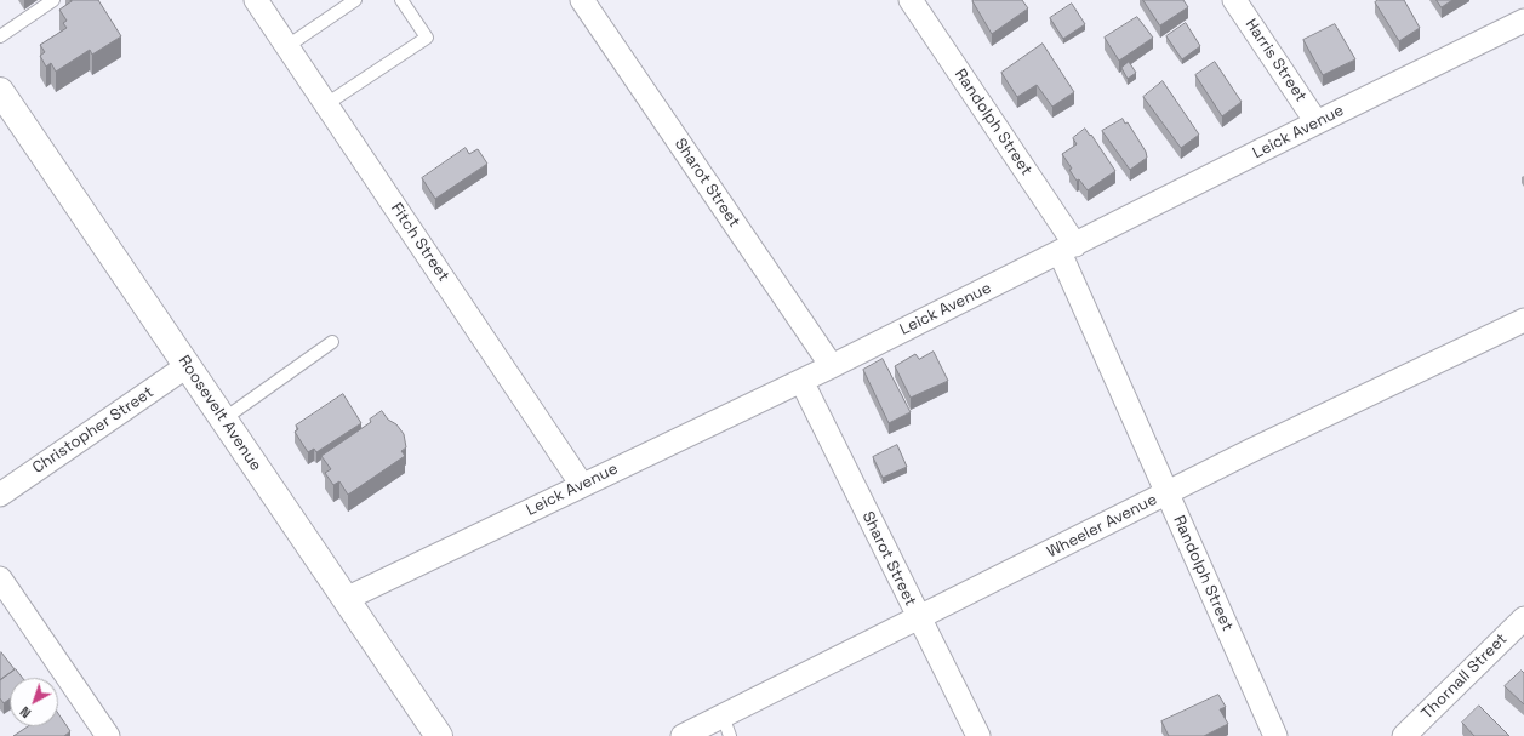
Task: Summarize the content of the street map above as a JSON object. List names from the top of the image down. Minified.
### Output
{"streets":{"street":["Harris Street","Randolph Street","Leick Avenue","Sharot Street","Fitch Street","Roosevelt Avenue","Christopher Street","Wheeler Avenue","Thornall Street"]},"crossings":[["Harris Street","Leick Avenue"],["Randolph Street","Leick Avenue"],["Randolph Street","Wheeler Avenue"],["Leick Avenue","Sharot Street"],["Leick Avenue","Fitch Street"],["Leick Avenue","Roosevelt Avenue"],["Sharot Street","Wheeler Avenue"],["Roosevelt Avenue","Christopher Street"]],"north":"bottom left"}
